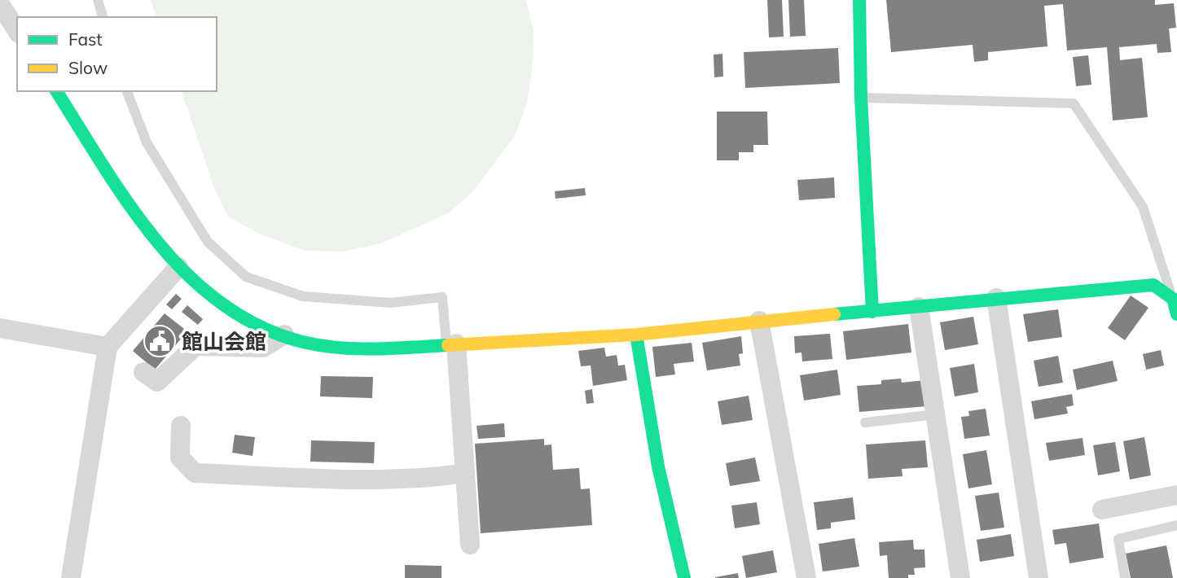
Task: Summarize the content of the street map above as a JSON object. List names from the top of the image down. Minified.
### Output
{"places":{"public building":["館山会館"]},"legend":["Fast","Slow"]}
